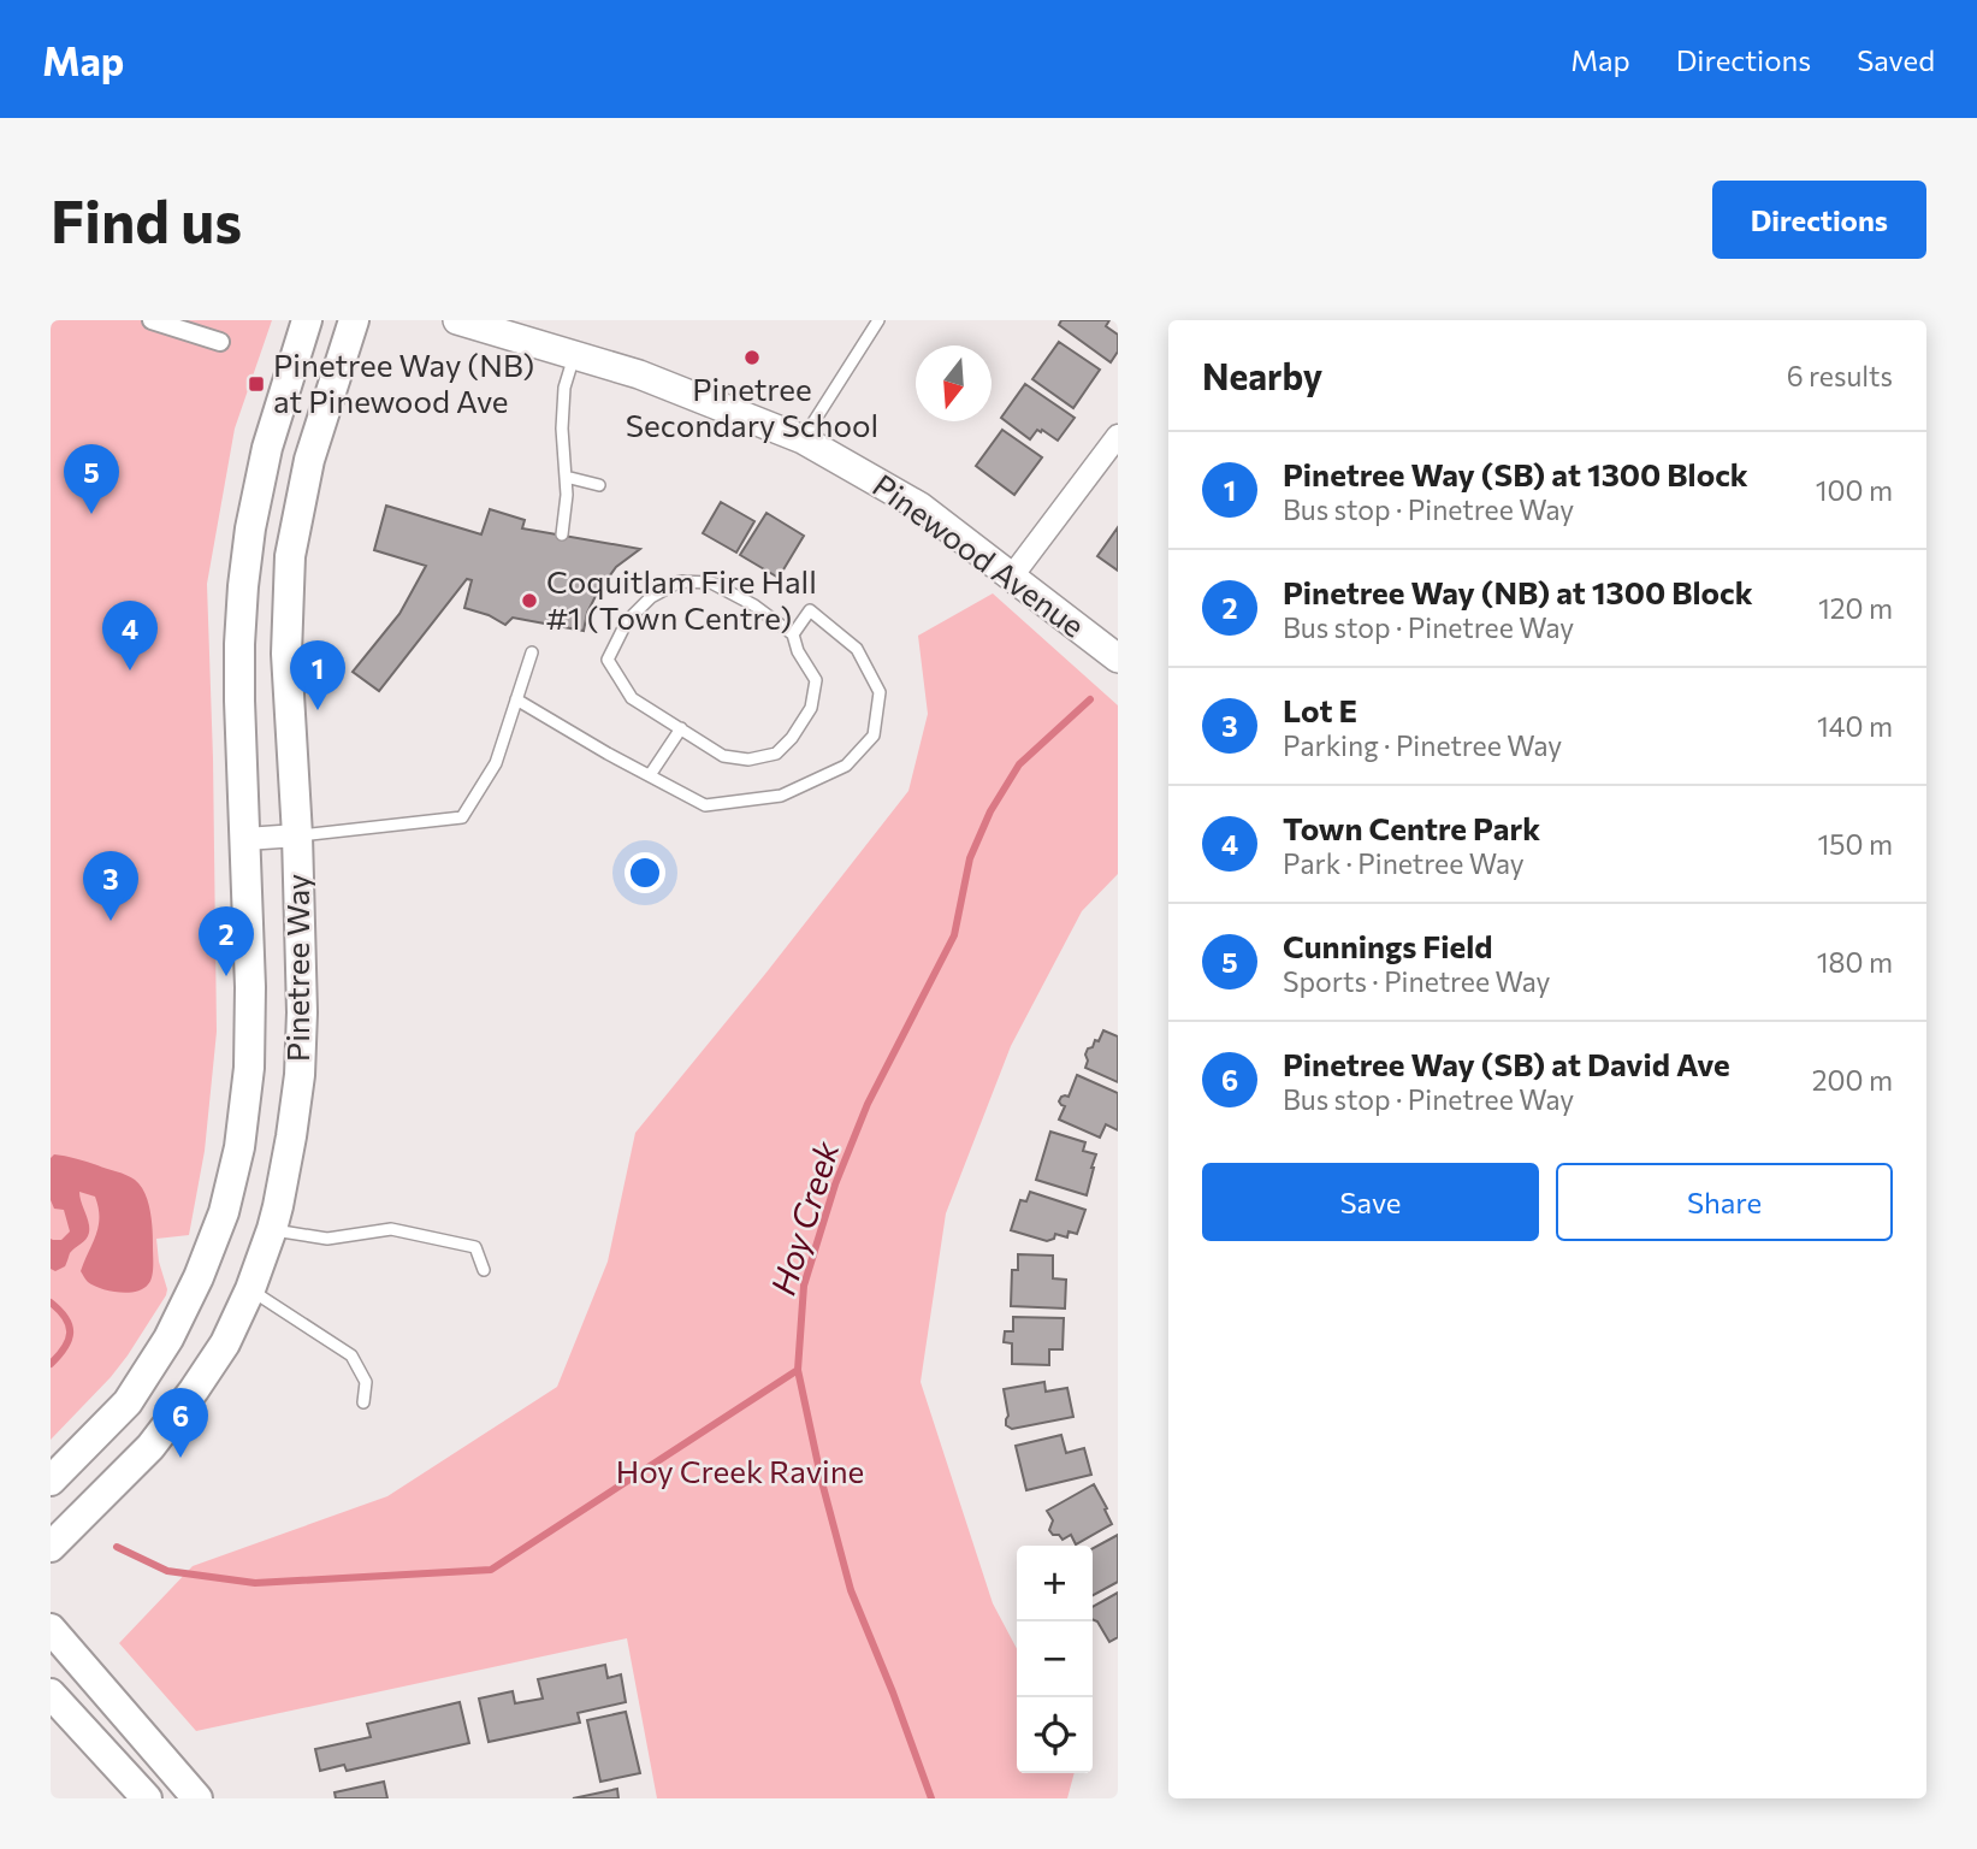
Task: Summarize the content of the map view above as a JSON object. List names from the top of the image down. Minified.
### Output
{"streets":{"main road":["Pinetree Way"],"street":["Pinewood Avenue"]},"water":["Hoy Creek"],"parks":["Hoy Creek Ravine"],"places":{"other":["Pinetree Secondary School","Coquitlam Fire Hall #1 (Town Centre)"],"transit":["Pinetree Way (NB) at Pinewood Ave"]},"north":"bottom","page":{"header":"Map","nav":["Map","Directions","Saved"],"buttons":["Directions",["Save","Share"]],"title":"Find us","heading":["Nearby","6 results"],"list":[{"mark":"1","name":"Pinetree Way (SB) at 1300 Block","note":"Bus stop · Pinetree Way","value":"100 m"},{"mark":"2","name":"Pinetree Way (NB) at 1300 Block","note":"Bus stop · Pinetree Way","value":"120 m"},{"mark":"3","name":"Lot E","note":"Parking · Pinetree Way","value":"140 m"},{"mark":"4","name":"Town Centre Park","note":"Park · Pinetree Way","value":"150 m"},{"mark":"5","name":"Cunnings Field","note":"Sports · Pinetree Way","value":"180 m"},{"mark":"6","name":"Pinetree Way (SB) at David Ave","note":"Bus stop · Pinetree Way","value":"200 m"}],"pins":["5","4","1","3","2","6"],"map_buttons":["+","−"]}}
